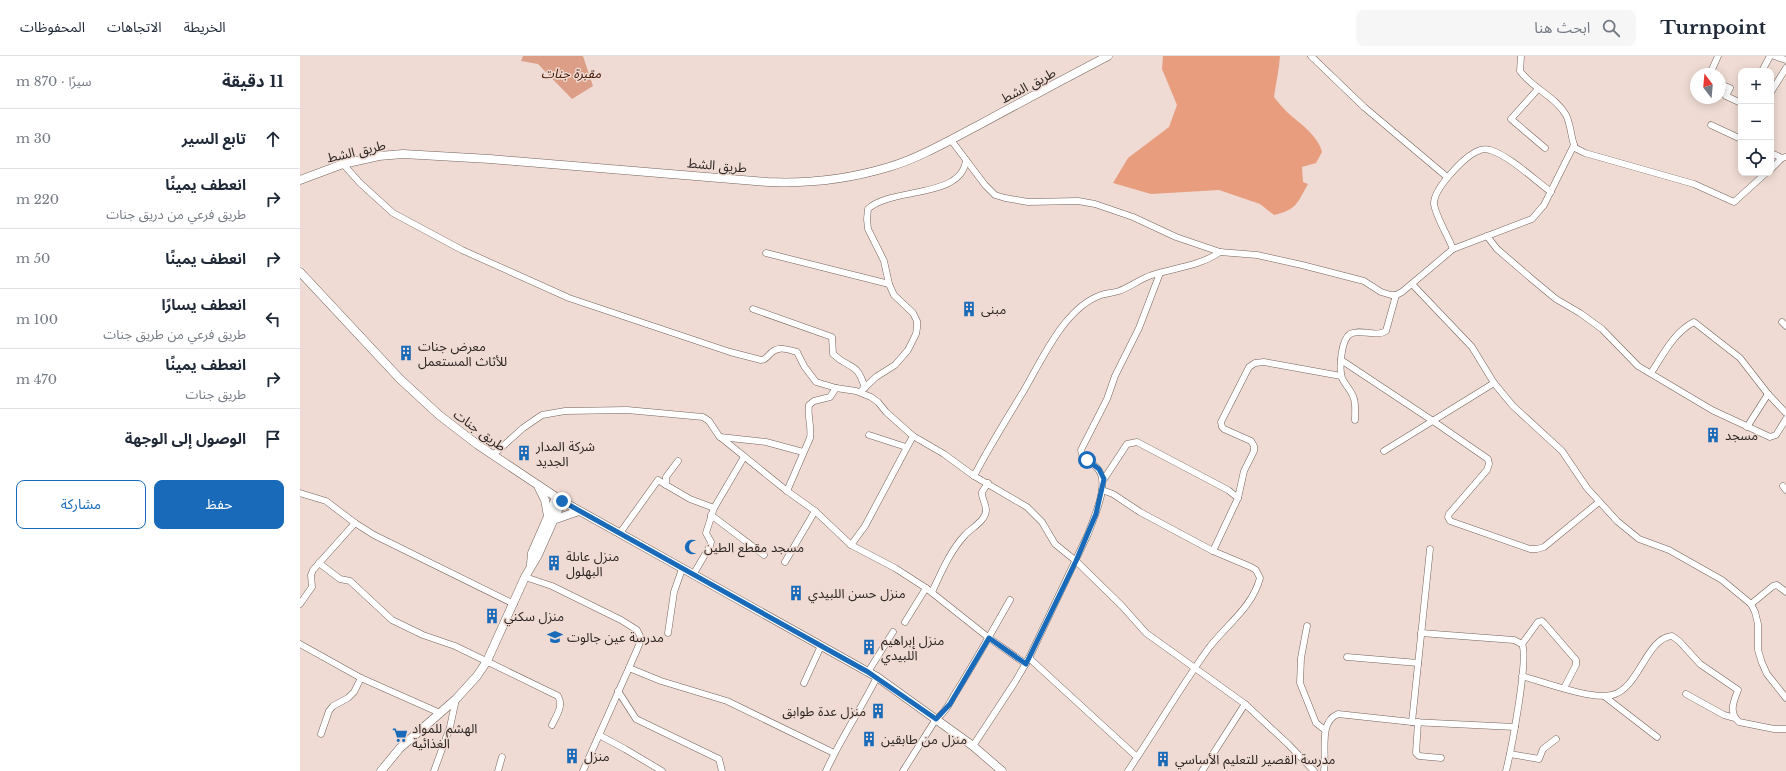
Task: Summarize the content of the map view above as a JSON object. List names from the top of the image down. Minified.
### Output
{"streets":{"street":["طريق الشط","طريق جنات"]},"parks":["مقبرة جنات"],"places":{"building":["مبنى","معرض جنات للأثاث المستعمل","مسجد","شركة المدار الجديد","منزل عاىلة البهلول","منزل حسن اللبيدي","منزل سكني","منزل إبراهيم اللبيدي","منزل عدة طوابق","منزل من طابقين","منزل","مدرسة القصير للتعليم الأساسي"],"mosque":["مسجد مقطع الطين"],"school or university":["مدرسة عين جالوت"],"supermarket":["الهشم للمواد الغذائية"]},"north":"top","page":{"header":"Turnpoint","search":"ابحث هنا","nav":["الخريطة","الاتجاهات","المحفوظات"],"heading":["11 دقيقة","سيرًا · 870 m"],"map_buttons":["+","−"],"list":[["تابع السير","30 m"],["انعطف يمينًا","طريق فرعي من دريق جنات","220 m"],["انعطف يمينًا","50 m"],["انعطف يسارًا","طريق فرعي من طريق جنات","100 m"],["انعطف يمينًا","طريق جنات","470 m"],"الوصول إلى الوجهة"],"buttons":["حفظ","مشاركة"]}}
